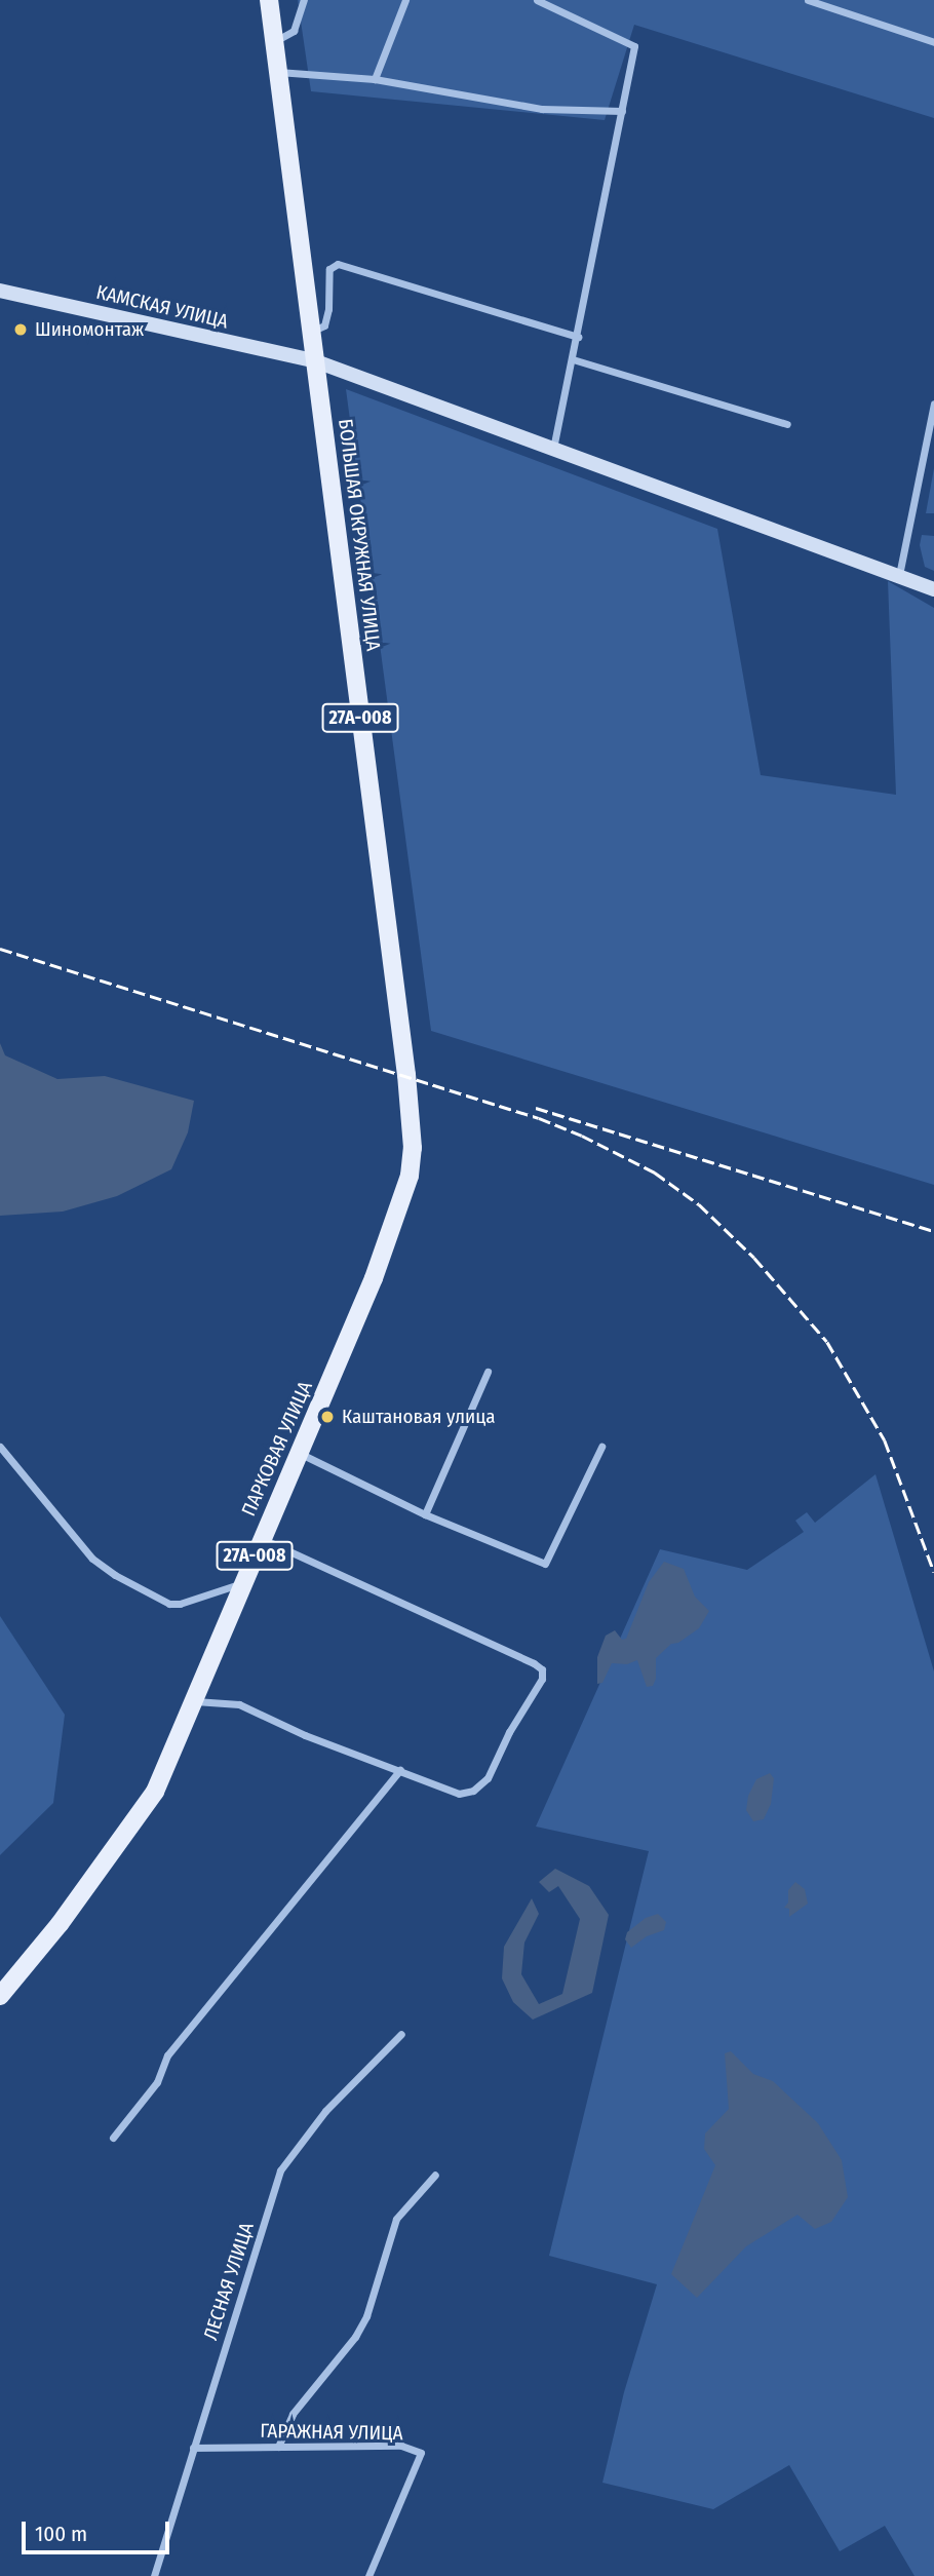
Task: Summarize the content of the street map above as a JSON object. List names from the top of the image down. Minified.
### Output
{"streets":{"main road":["БОЛЬШАЯ ОКРУЖНАЯ УЛИЦА","27А-008","ПАРКОВАЯ УЛИЦА"],"street":["КАМСКАЯ УЛИЦА","ЛЕСНАЯ УЛИЦА","ГАРАЖНАЯ УЛИЦА"]},"crossings":[["КАМСКАЯ УЛИЦА","БОЛЬШАЯ ОКРУЖНАЯ УЛИЦА"],["БОЛЬШАЯ ОКРУЖНАЯ УЛИЦА","ПАРКОВАЯ УЛИЦА"],["ЛЕСНАЯ УЛИЦА","ГАРАЖНАЯ УЛИЦА"]],"places":["Шиномонтаж","Каштановая улица"],"scale_bar":"100 m"}
